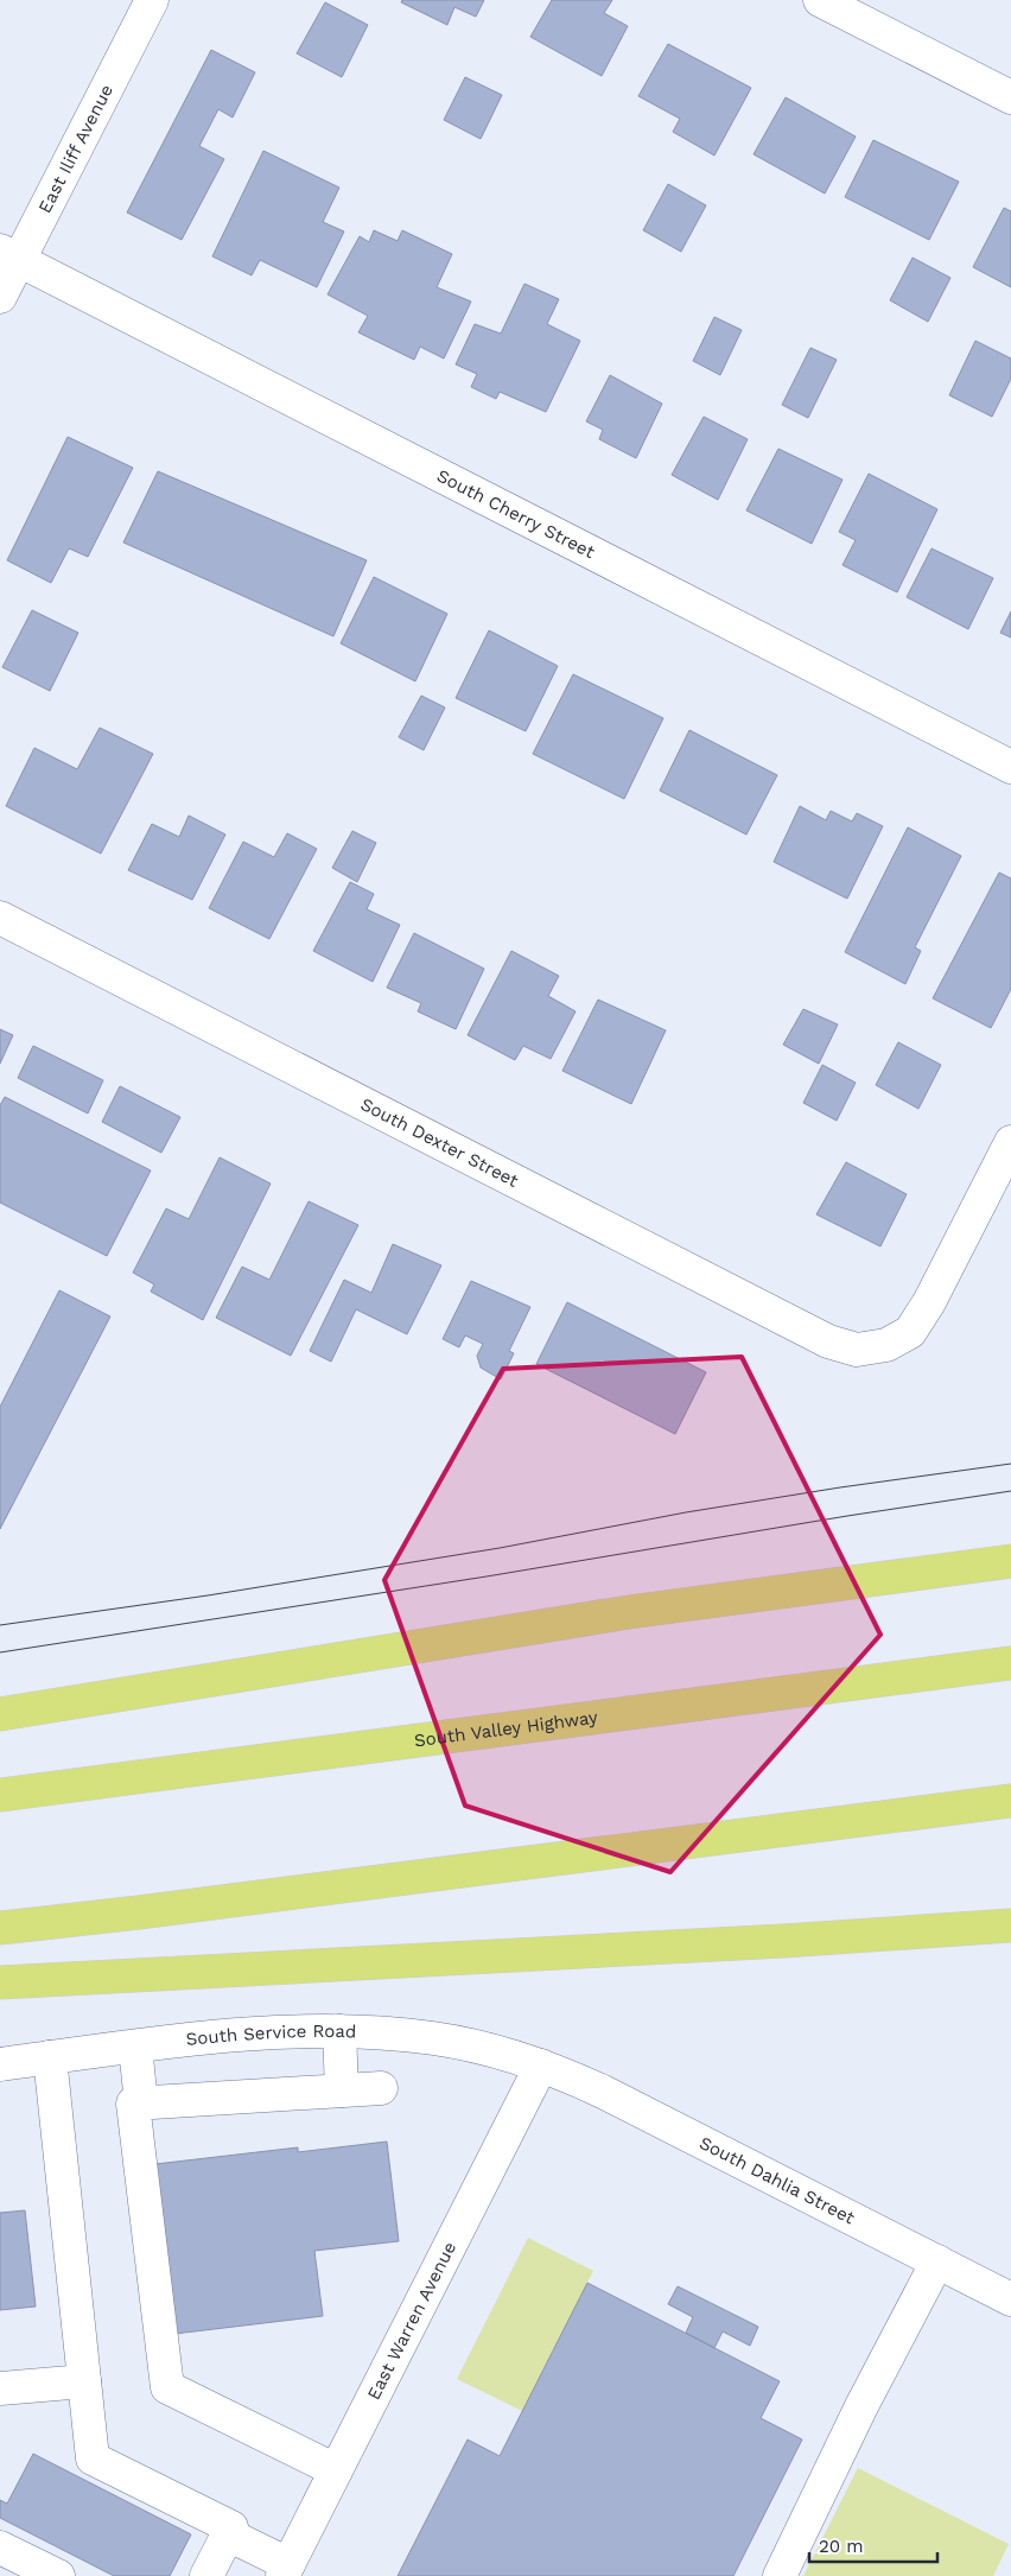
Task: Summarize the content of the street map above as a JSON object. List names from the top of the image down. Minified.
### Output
{"streets":{"highway":["South Valley Highway"],"street":["East Iliff Avenue","South Cherry Street","South Dexter Street","South Service Road","South Dahlia Street","East Warren Avenue"]},"crossings":[["East Iliff Avenue","South Cherry Street"],["South Service Road","South Dahlia Street"],["South Service Road","East Warren Avenue"],["South Dahlia Street","East Warren Avenue"]],"scale_bar":"20 m"}
